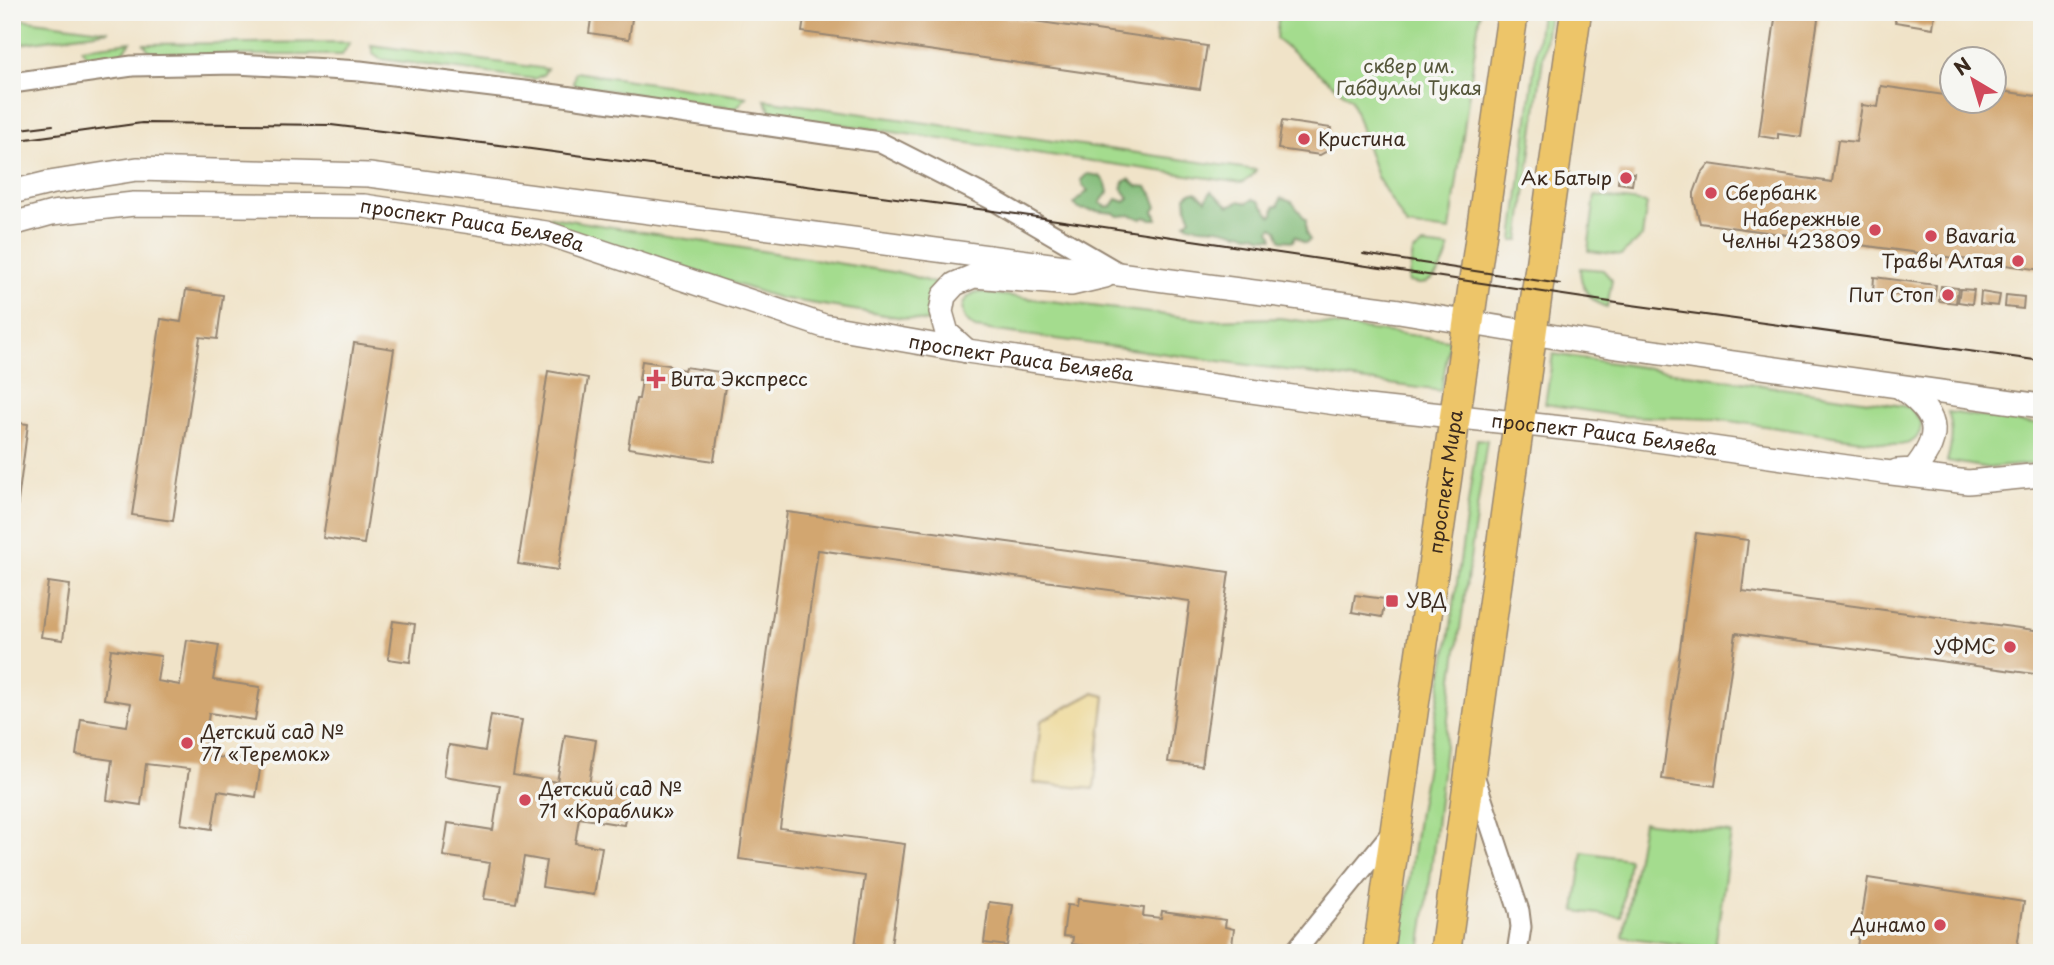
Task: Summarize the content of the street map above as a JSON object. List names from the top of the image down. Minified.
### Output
{"streets":{"main road":["проспект Мира"],"street":["проспект Раиса Беляева"]},"crossings":[["проспект Раиса Беляева","проспект Мира"]],"parks":["сквер им. Габдуллы Тукая"],"places":{"other":["Кристина","Ак Батыр","Сбербанк","Набережные Челны 423809","Bavaria","Травы Алтая","Пит Стоп","УФМС","Детский сад № 77 «Теремок»","Детский сад № 71 «Кораблик»","Динамо"],"health":["Вита Экспресс"],"transit":["УВД"]},"north":"top left"}
